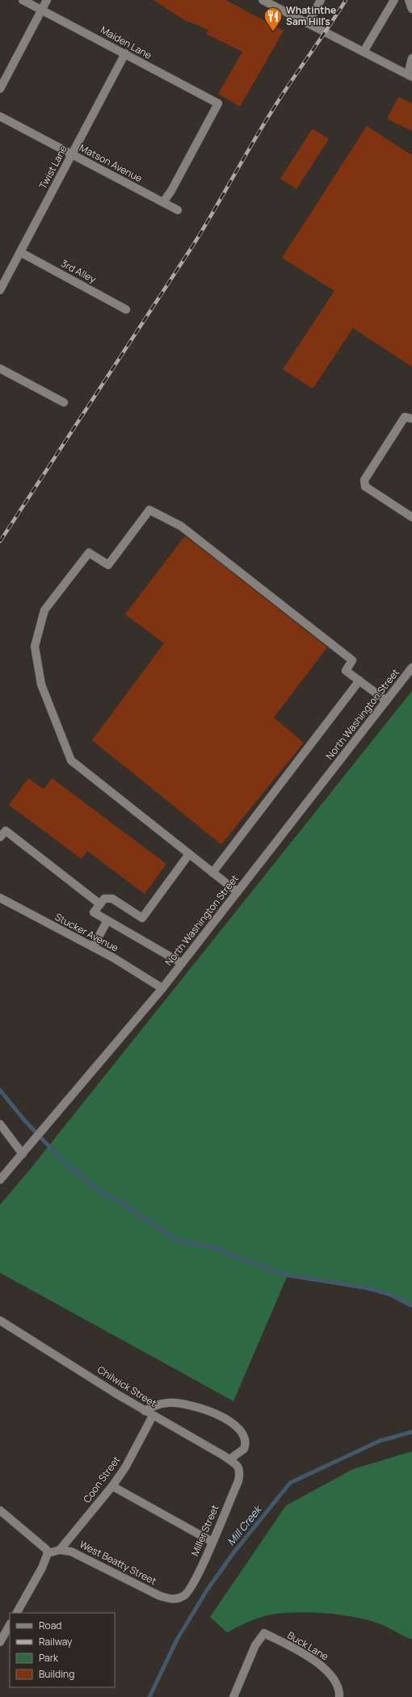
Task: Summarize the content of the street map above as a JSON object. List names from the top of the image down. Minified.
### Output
{"streets":{"street":["Maiden Lane","Matson Avenue","Twist Lane","3rd Alley","North Washington Street","Stucker Avenue","Chilwick Street","Coon Street","Miller Street","West Beatty Street","Buck Lane"]},"crossings":[["Maiden Lane","Matson Avenue"],["Maiden Lane","Twist Lane"],["Matson Avenue","Twist Lane"],["Twist Lane","3rd Alley"],["North Washington Street","Stucker Avenue"],["Chilwick Street","Coon Street"],["Chilwick Street","Miller Street"],["Coon Street","West Beatty Street"],["Miller Street","West Beatty Street"]],"water":["Mill Creek"],"places":{"restaurant":["Whatinthe Sam Hill's"]},"legend":["Road","Railway","Park","Building"]}
